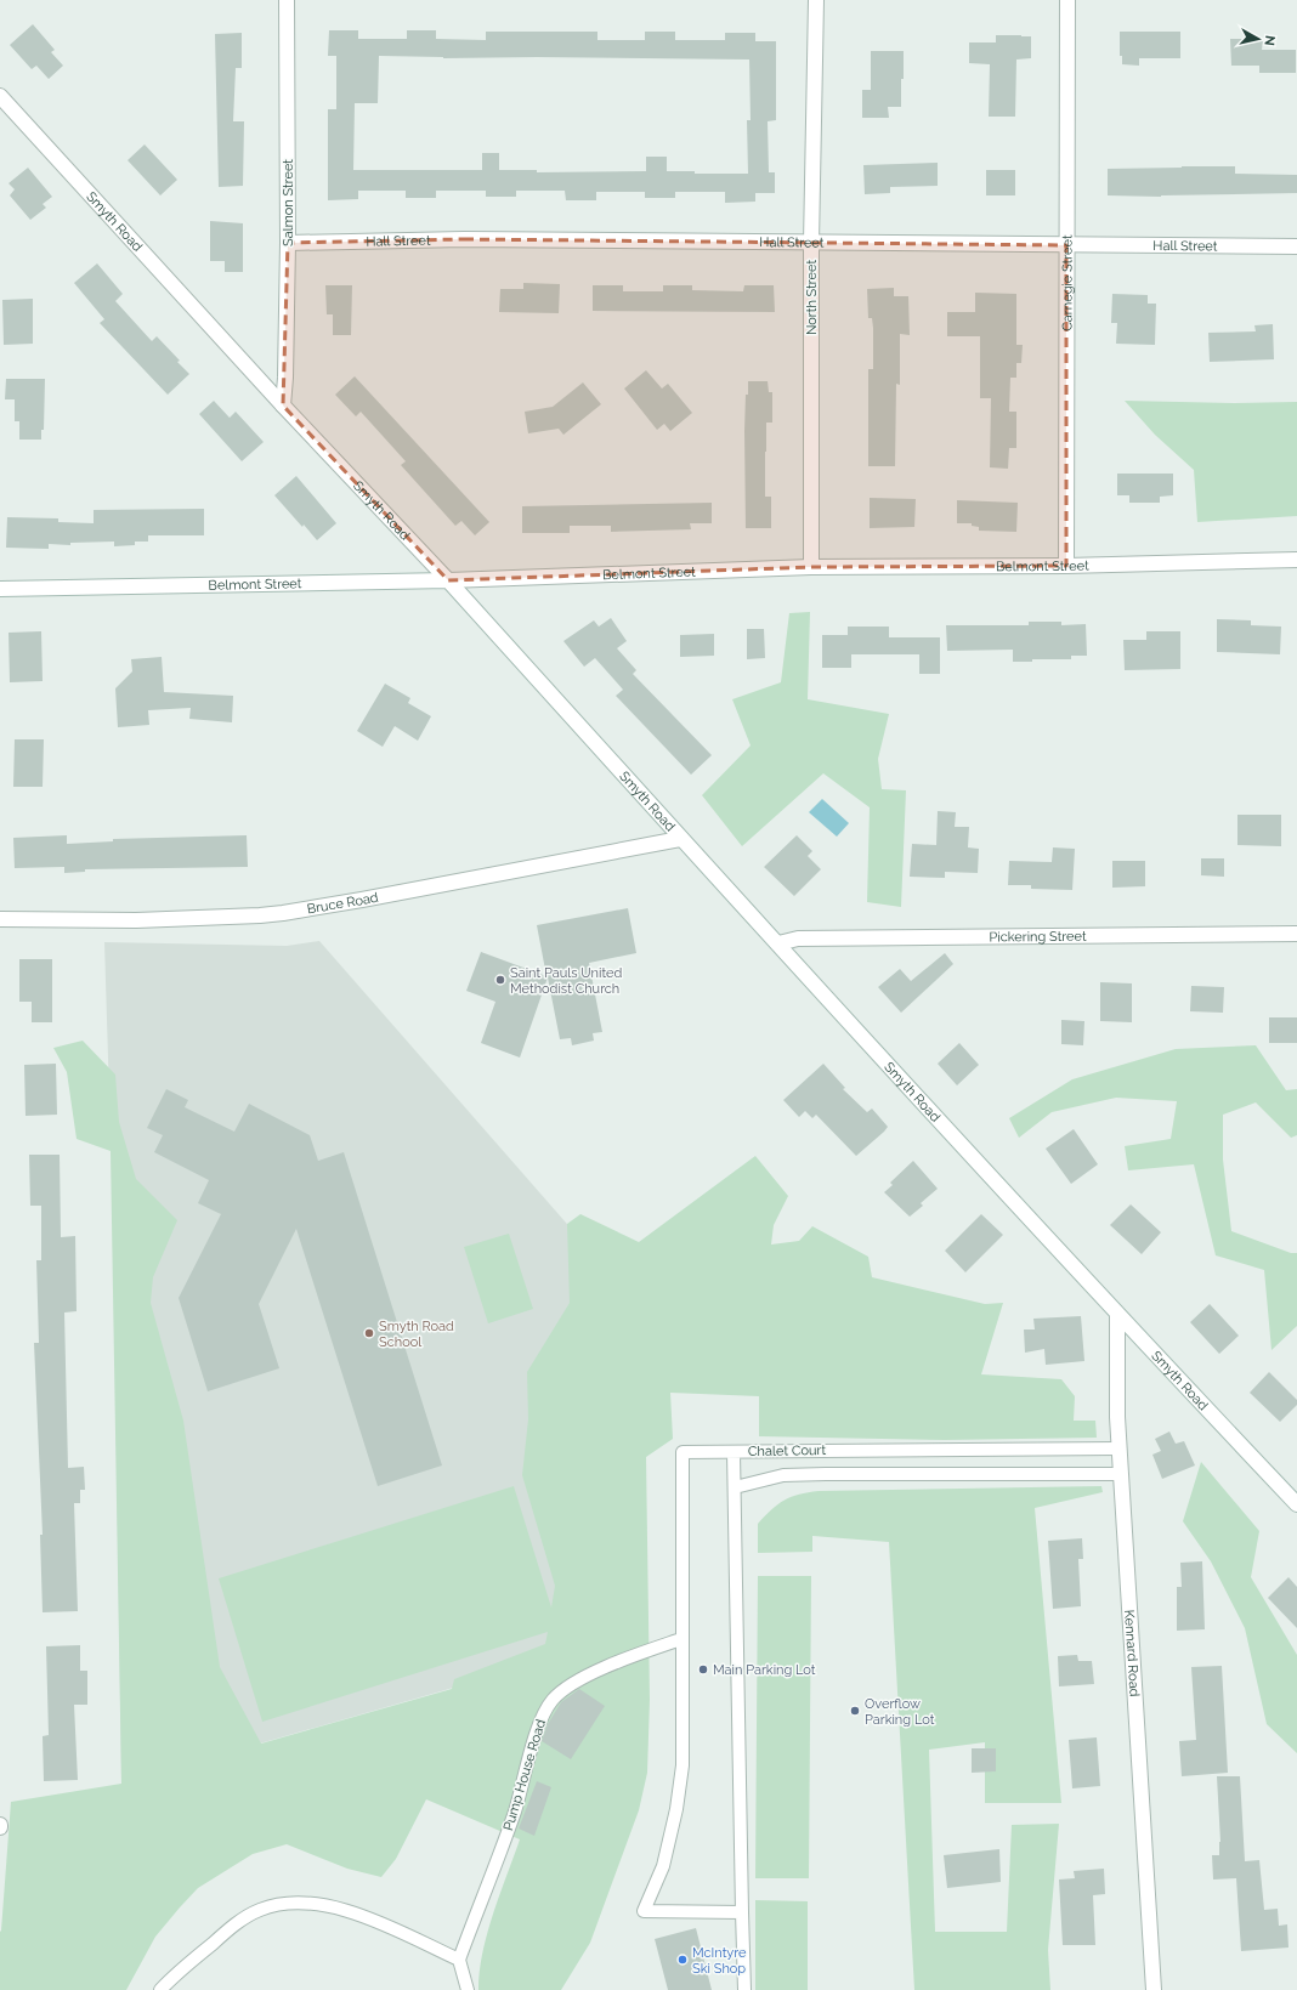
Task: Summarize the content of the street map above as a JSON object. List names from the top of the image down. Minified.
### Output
{"streets":{"street":["Salmon Street","Smyth Road","Hall Street","Carnegie Street","North Street","Belmont Street","Bruce Road","Pickering Street","Kennard Road"],"lane":["Chalet Court","Pump House Road"]},"crossings":[["Salmon Street","Smyth Road"],["Salmon Street","Hall Street"],["Smyth Road","Belmont Street"],["Smyth Road","Bruce Road"],["Smyth Road","Pickering Street"],["Smyth Road","Kennard Road"],["Hall Street","Carnegie Street"],["Hall Street","North Street"],["Carnegie Street","Belmont Street"],["North Street","Belmont Street"],["Chalet Court","Kennard Road"]],"places":["Saint Pauls United Methodist Church","Smyth Road School","Main Parking Lot","Overflow Parking Lot","McIntyre Ski Shop"],"north":"right"}
